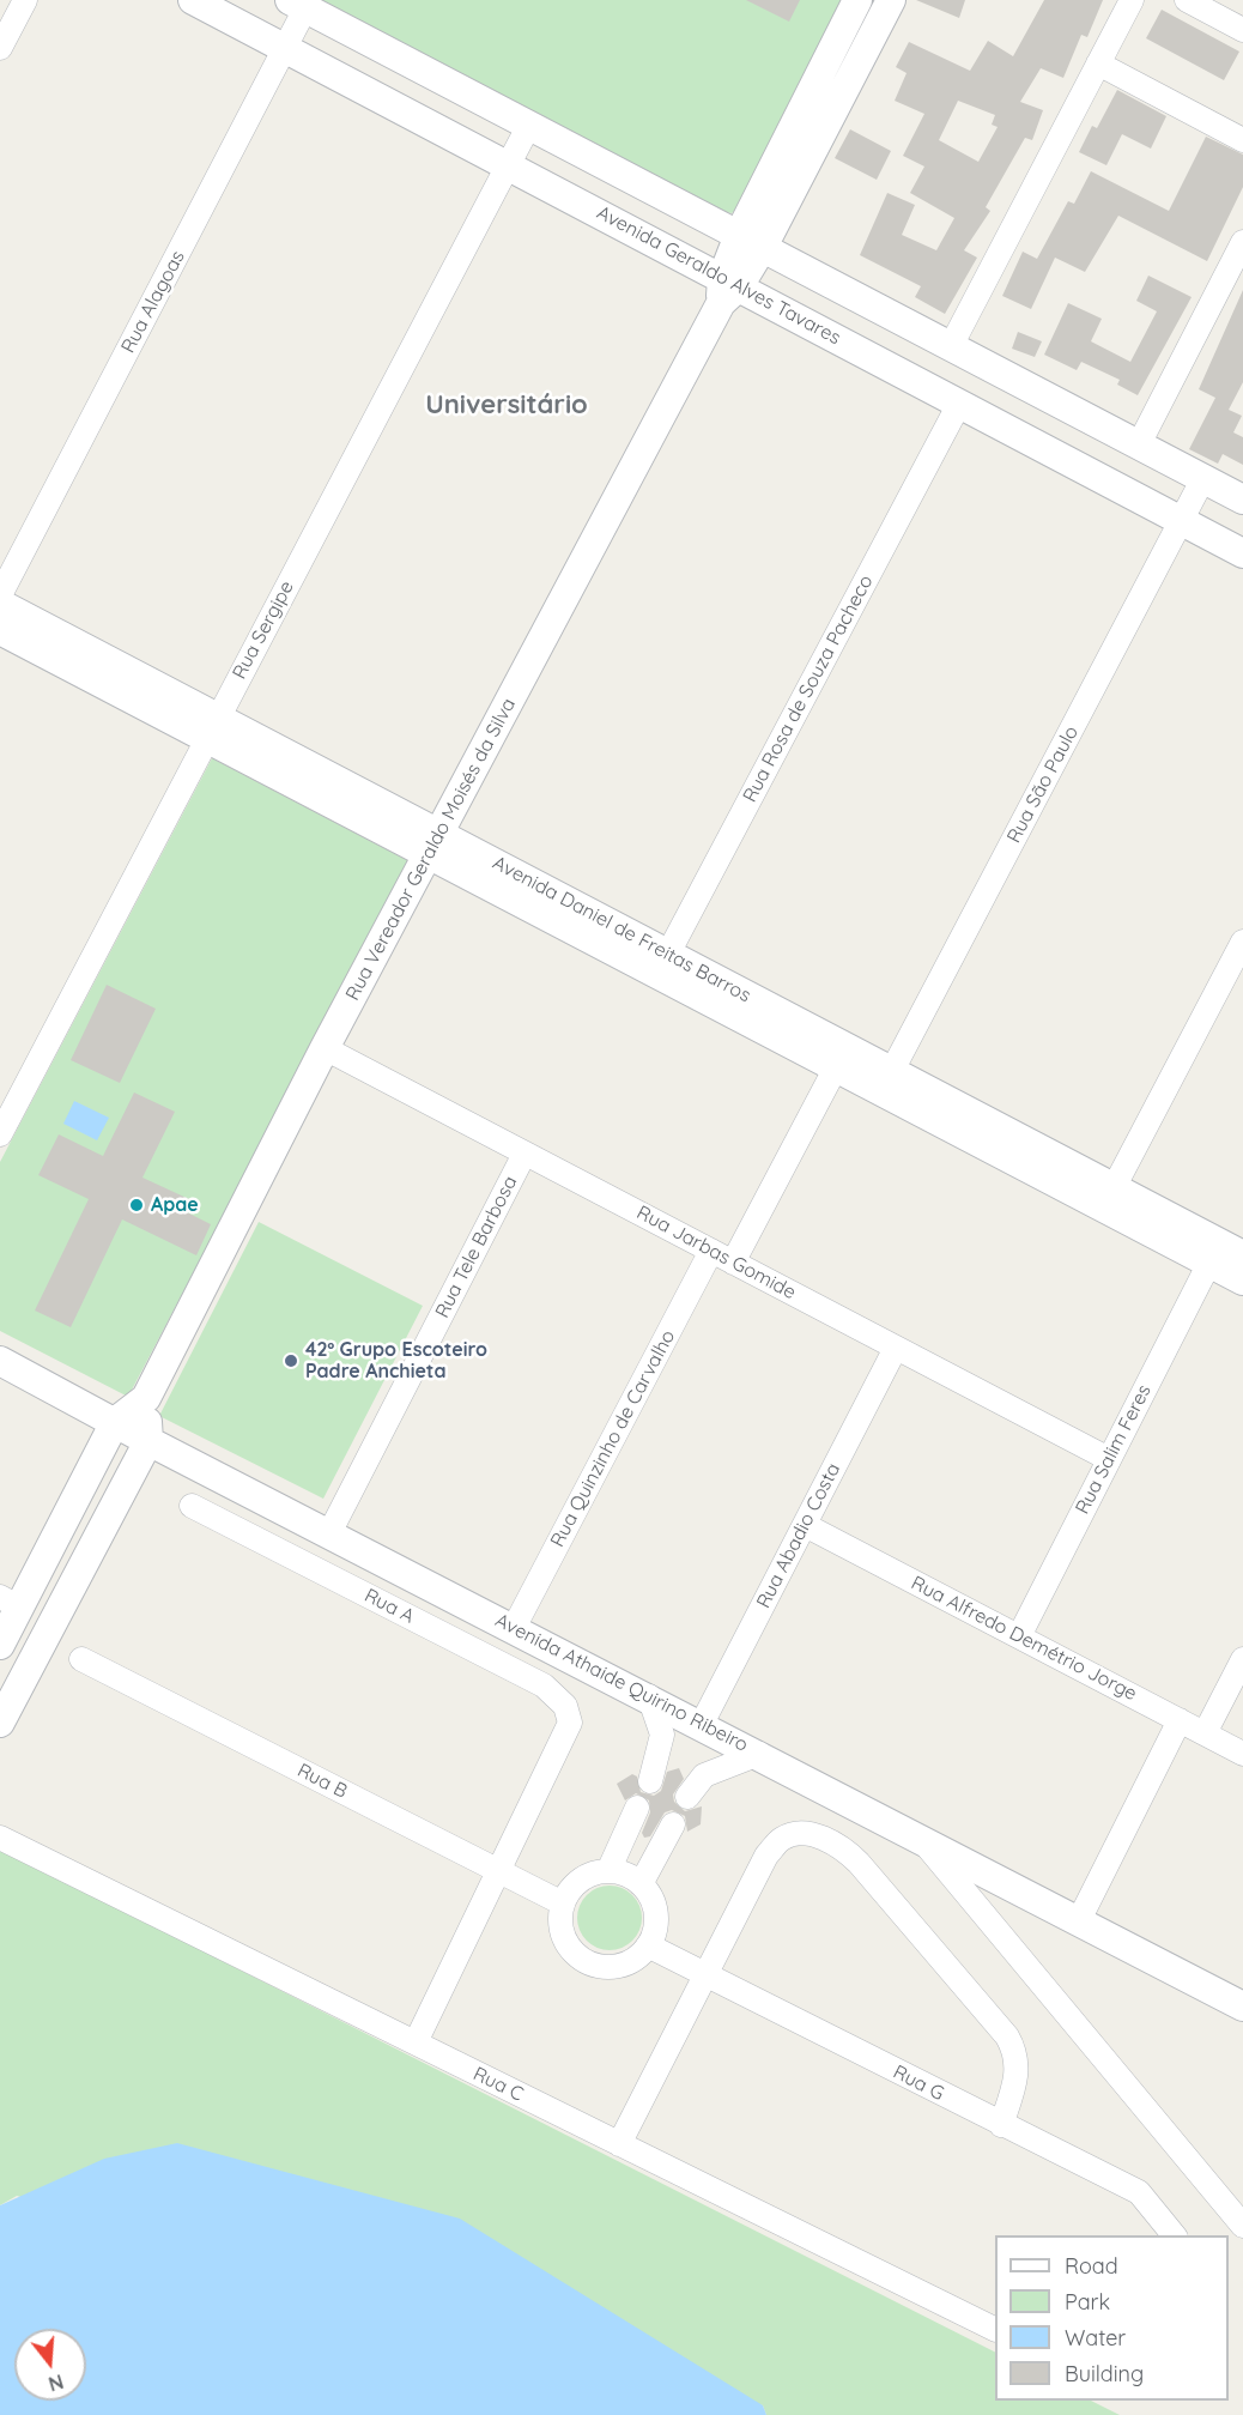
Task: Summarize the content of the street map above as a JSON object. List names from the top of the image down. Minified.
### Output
{"streets":{"street":["Avenida Geraldo Alves Tavares","Rua Alagoas","Rua Sergipe","Rua Rosa de Souza Pacheco","Rua São Paulo","Rua Vereador Geraldo Moisés da Silva","Avenida Daniel de Freitas Barros","Rua Tele Barbosa","Rua Jarbas Gomide","Rua Quinzinho de Carvalho","Rua Salim Feres","Rua Abadio Costa","Rua A","Rua Alfredo Demétrio Jorge","Avenida Athaide Quirino Ribeiro","Rua B","Rua G","Rua C"]},"crossings":[["Avenida Geraldo Alves Tavares","Rua Alagoas"],["Avenida Geraldo Alves Tavares","Rua Sergipe"],["Avenida Geraldo Alves Tavares","Rua Rosa de Souza Pacheco"],["Avenida Geraldo Alves Tavares","Rua São Paulo"],["Avenida Geraldo Alves Tavares","Rua Vereador Geraldo Moisés da Silva"],["Rua Sergipe","Avenida Daniel de Freitas Barros"],["Rua Rosa de Souza Pacheco","Avenida Daniel de Freitas Barros"],["Rua São Paulo","Avenida Daniel de Freitas Barros"],["Rua Vereador Geraldo Moisés da Silva","Avenida Daniel de Freitas Barros"],["Rua Vereador Geraldo Moisés da Silva","Rua Jarbas Gomide"],["Rua Vereador Geraldo Moisés da Silva","Avenida Athaide Quirino Ribeiro"],["Avenida Daniel de Freitas Barros","Rua Salim Feres"],["Rua Tele Barbosa","Rua Jarbas Gomide"],["Rua Tele Barbosa","Avenida Athaide Quirino Ribeiro"],["Rua Jarbas Gomide","Rua Quinzinho de Carvalho"],["Rua Jarbas Gomide","Rua Salim Feres"],["Rua Jarbas Gomide","Rua Abadio Costa"],["Rua Quinzinho de Carvalho","Avenida Athaide Quirino Ribeiro"],["Rua Salim Feres","Rua Alfredo Demétrio Jorge"],["Rua Abadio Costa","Rua Alfredo Demétrio Jorge"],["Rua Abadio Costa","Avenida Athaide Quirino Ribeiro"],["Rua A","Rua B"],["Rua B","Rua G"]],"districts":["Universitário"],"places":["Apae","42º Grupo Escoteiro Padre Anchieta"],"legend":["Road","Park","Water","Building"],"north":"bottom"}
